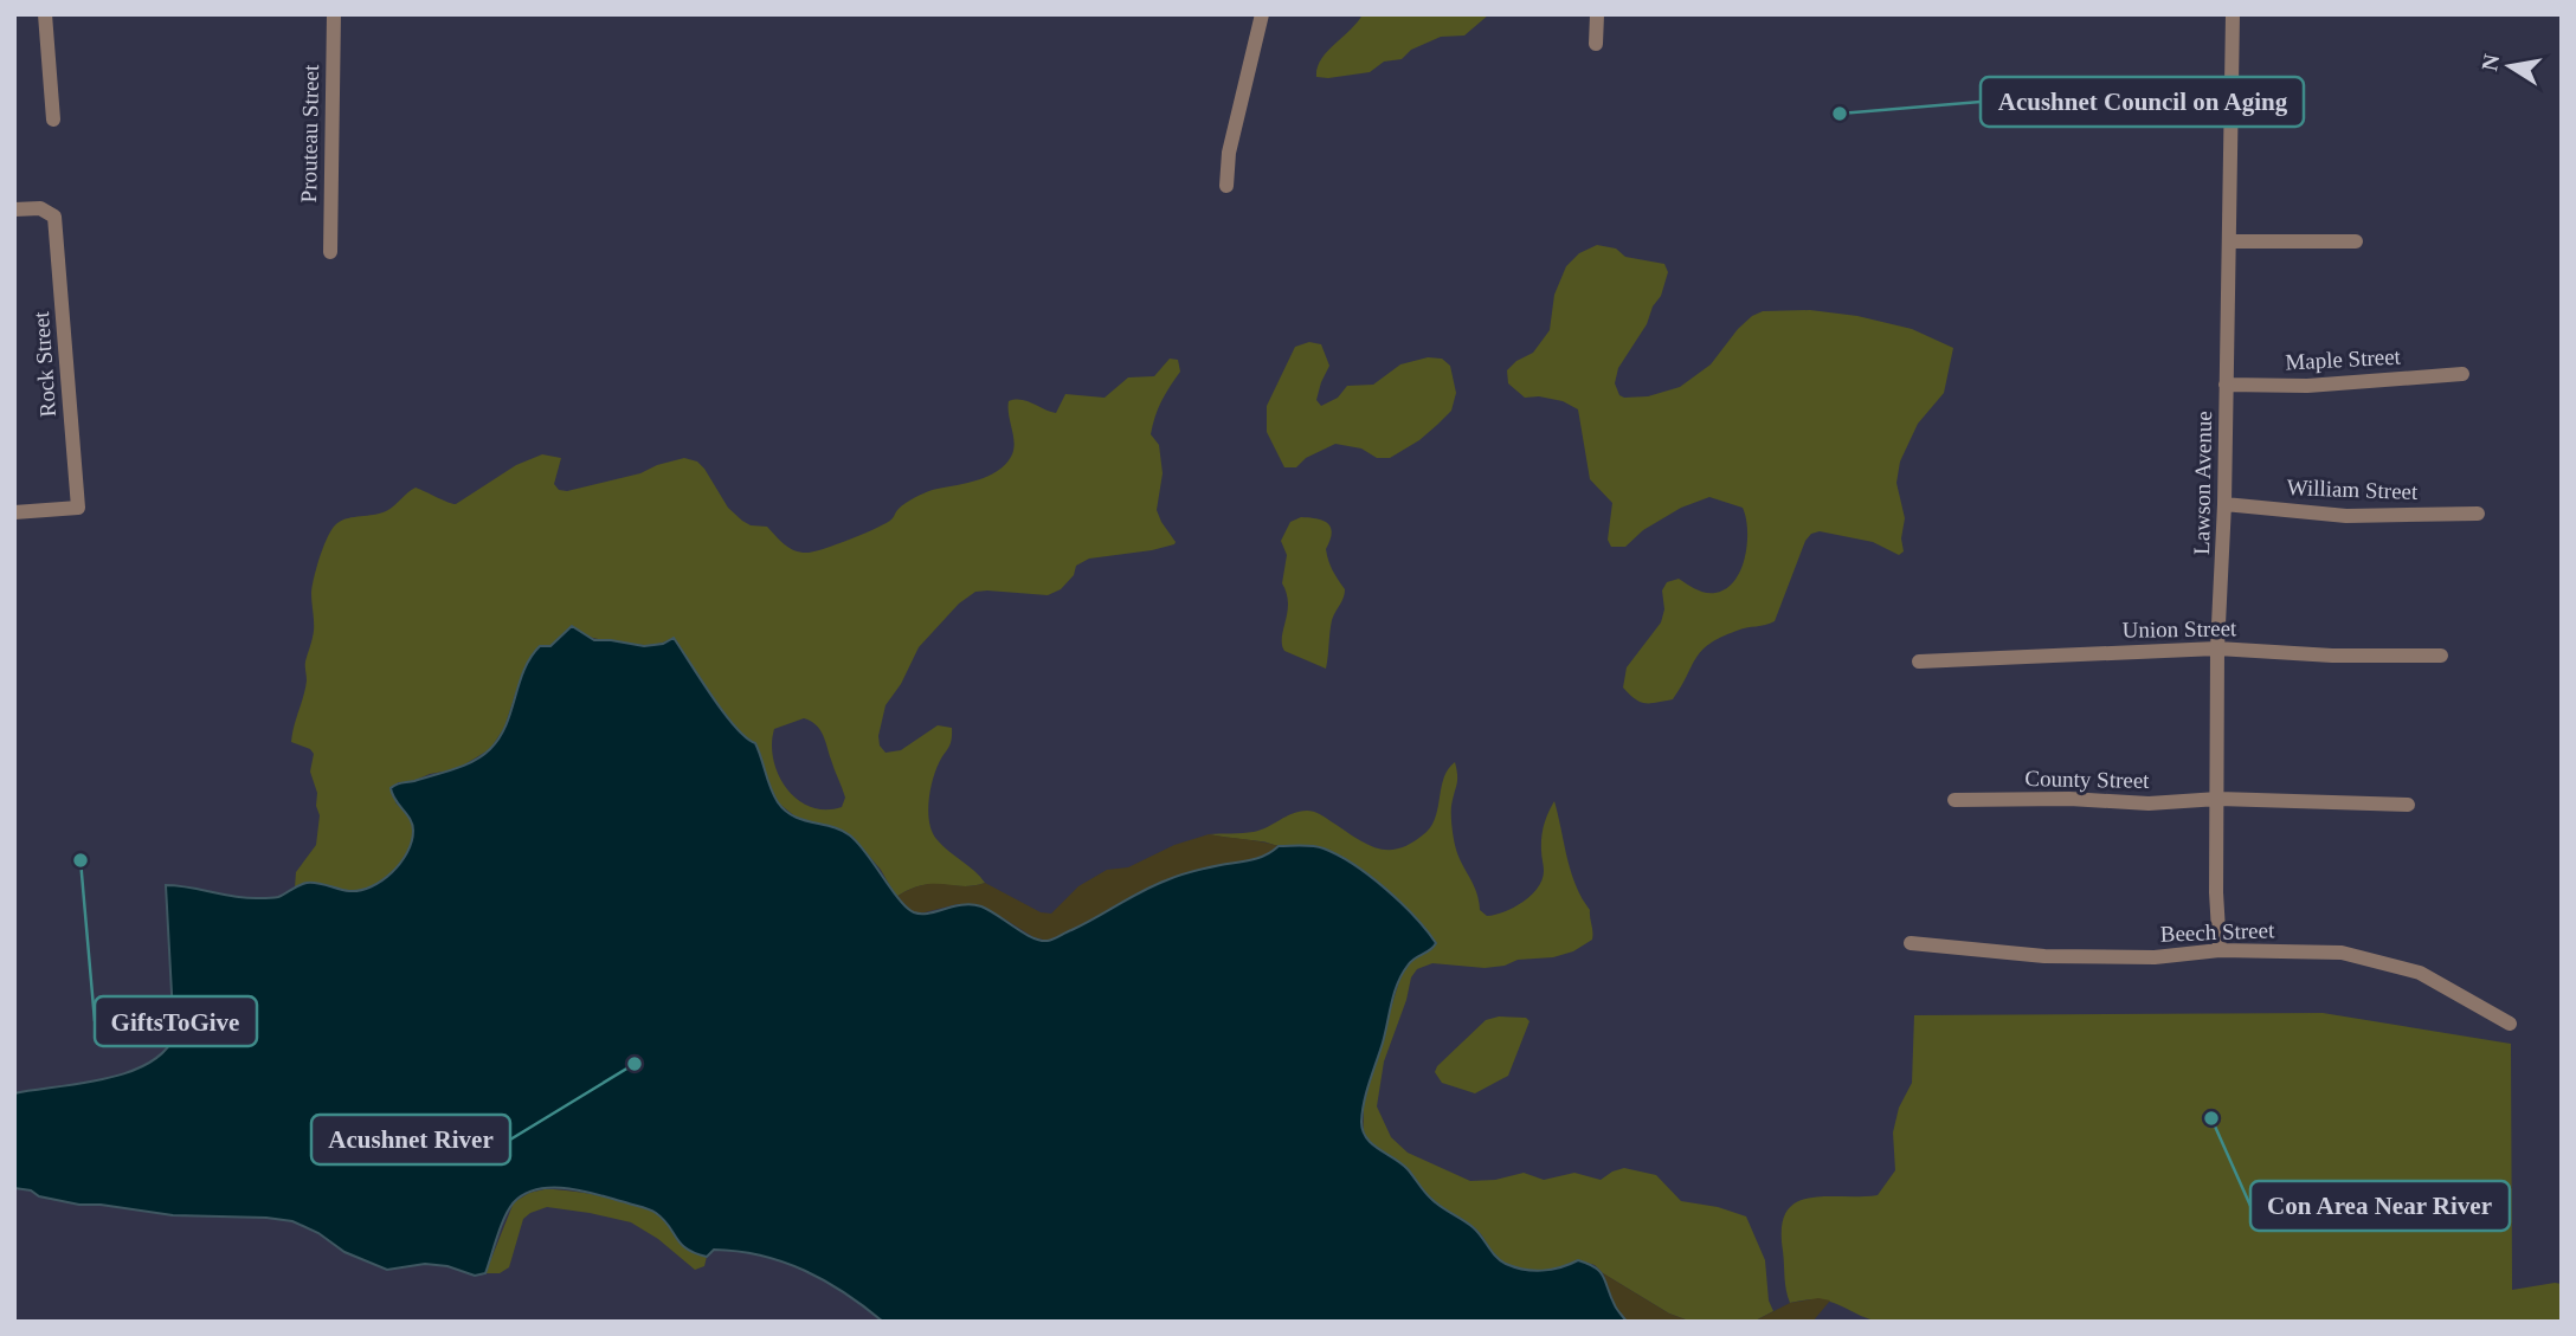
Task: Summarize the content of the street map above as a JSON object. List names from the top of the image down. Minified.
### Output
{"streets":{"street":["Prouteau Street","Maple Street","Rock Street","Lawson Avenue","William Street","Union Street","County Street","Beech Street"]},"crossings":[["Maple Street","Lawson Avenue"],["Lawson Avenue","William Street"],["Lawson Avenue","Union Street"],["Lawson Avenue","County Street"],["Lawson Avenue","Beech Street"]],"places":["Acushnet Council on Aging","GiftsToGive","Acushnet River","Con Area Near River"],"north":"left"}
